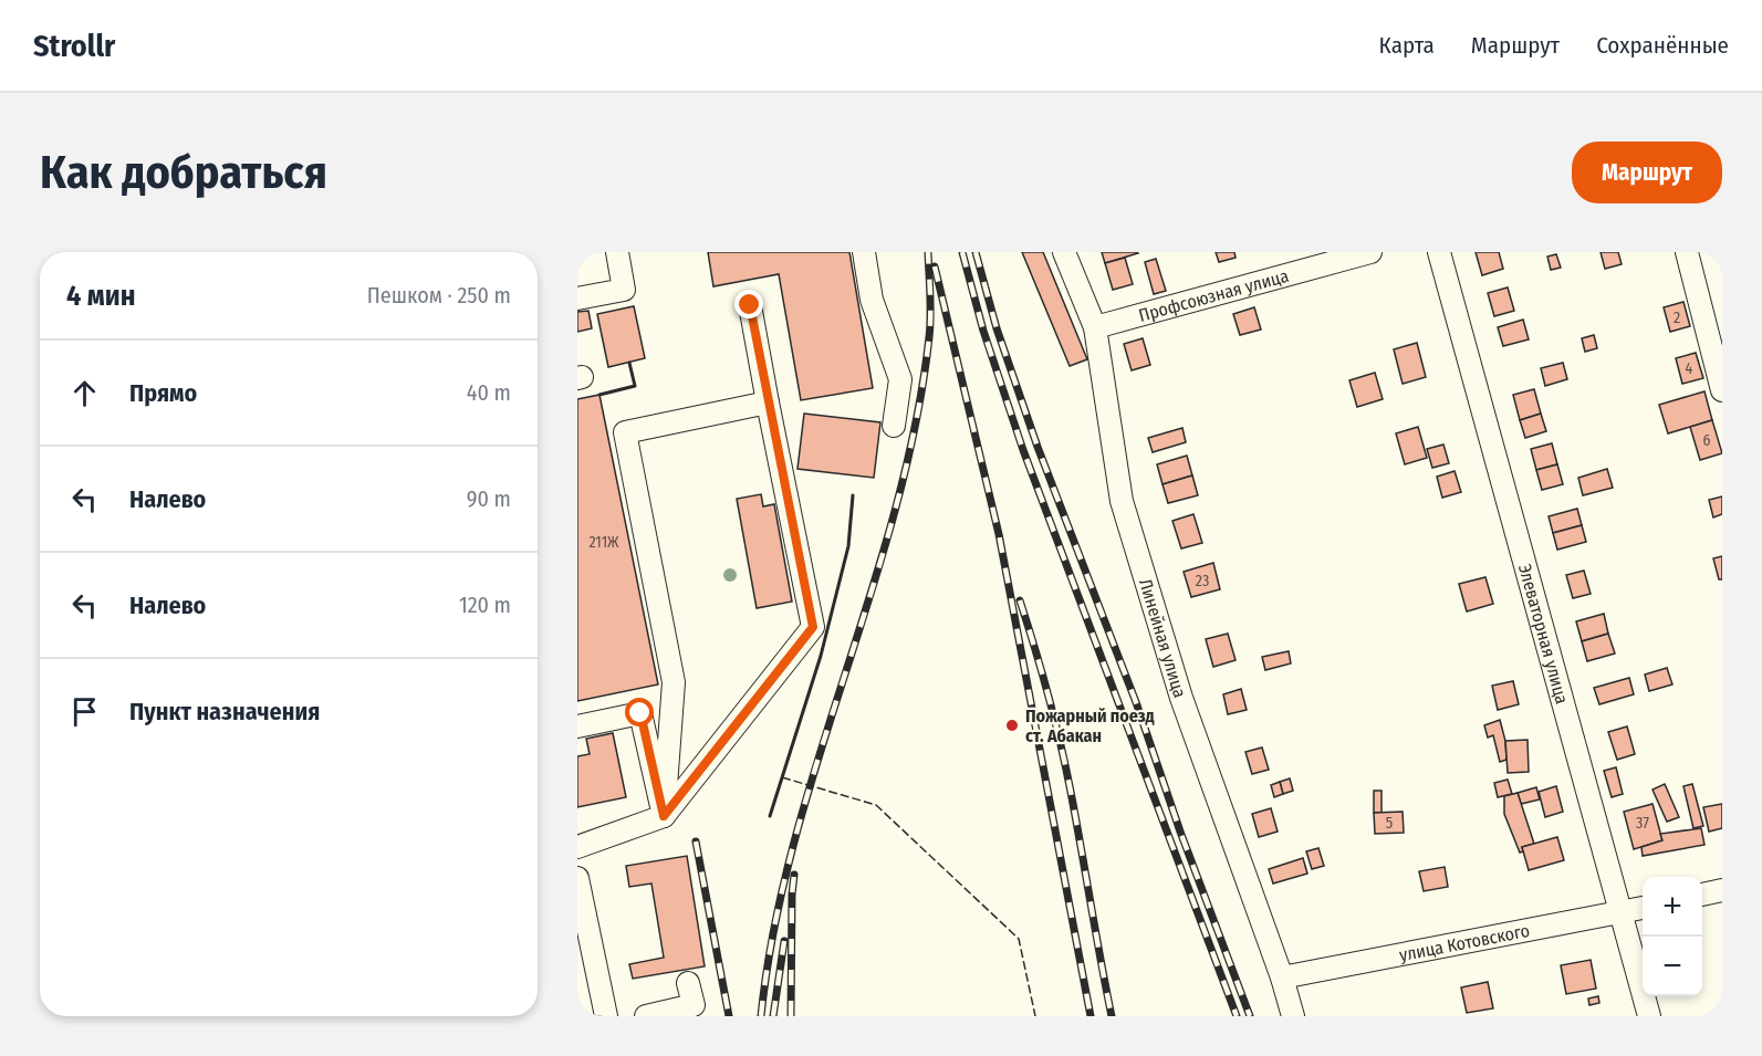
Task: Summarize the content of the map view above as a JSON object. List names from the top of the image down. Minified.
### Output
{"streets":{"street":["Профсоюзная улица","Элеваторная улица","Линейная улица","улица Котовского"]},"crossings":[["Профсоюзная улица","Линейная улица"],["Элеваторная улица","улица Котовского"],["Линейная улица","улица Котовского"]],"places":["Пожарный поезд ст. Абакан"],"house_numbers":["2","4","6","211Ж","23","5","37"],"page":{"header":"Strollr","nav":["Карта","Маршрут","Сохранённые"],"buttons":"Маршрут","title":"Как добраться","heading":["4 мин","Пешком · 250 m"],"list":[["Прямо","40 m"],["Налево","90 m"],["Налево","120 m"],"Пункт назначения"],"map_buttons":["+","−"]}}
